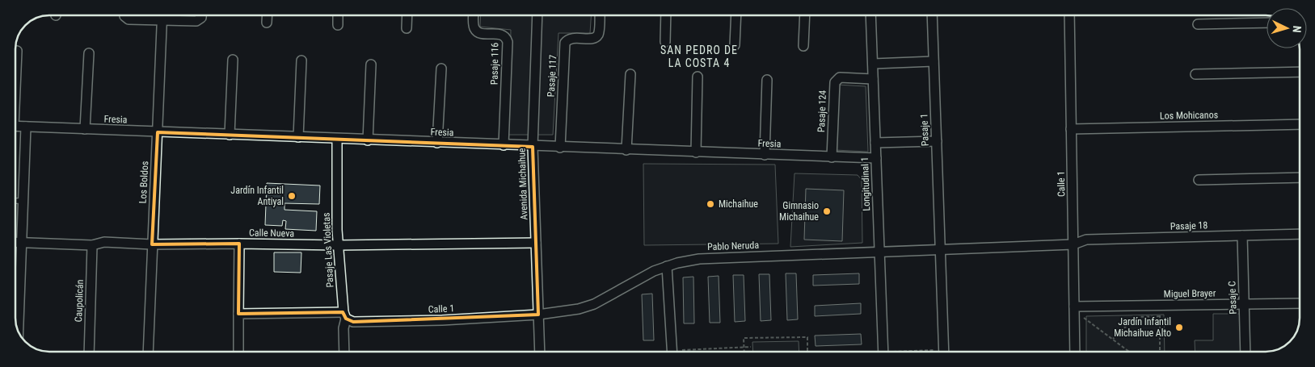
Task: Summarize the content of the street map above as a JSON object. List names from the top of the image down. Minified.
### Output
{"streets":{"street":["Pasaje 116","Pasaje 117","Pasaje 124","Los Mohicanos","Fresia","Pasaje 1","Los Boldos","Avenida Michaihue","Longitudinal 1","Calle 1","Pasaje 18","Calle Nueva","Pablo Neruda","Pasaje Las Violetas","Miguel Brayer","Pasaje C","Caupolicán"]},"crossings":[["Pasaje 116","Fresia"],["Pasaje 117","Fresia"],["Pasaje 124","Fresia"],["Pasaje 124","Longitudinal 1"],["Los Mohicanos","Calle 1"],["Fresia","Los Boldos"],["Fresia","Avenida Michaihue"],["Fresia","Longitudinal 1"],["Fresia","Pasaje Las Violetas"],["Pasaje 1","Pasaje 18"],["Pasaje 1","Pablo Neruda"],["Los Boldos","Calle Nueva"],["Avenida Michaihue","Calle 1"],["Avenida Michaihue","Calle Nueva"],["Avenida Michaihue","Pablo Neruda"],["Longitudinal 1","Pablo Neruda"],["Calle 1","Pasaje 18"],["Calle 1","Pablo Neruda"],["Calle 1","Pasaje Las Violetas"],["Calle 1","Miguel Brayer"],["Pasaje 18","Pablo Neruda"],["Pasaje 18","Pasaje C"],["Calle Nueva","Pasaje Las Violetas"],["Calle Nueva","Caupolicán"],["Miguel Brayer","Pasaje C"]],"districts":["SAN PEDRO DE LA COSTA 4"],"places":["Jardín Infantil Antiyal","Michaihue","Gimnasio Michaihue","Jardín Infantil Michaihue Alto"],"north":"right"}
